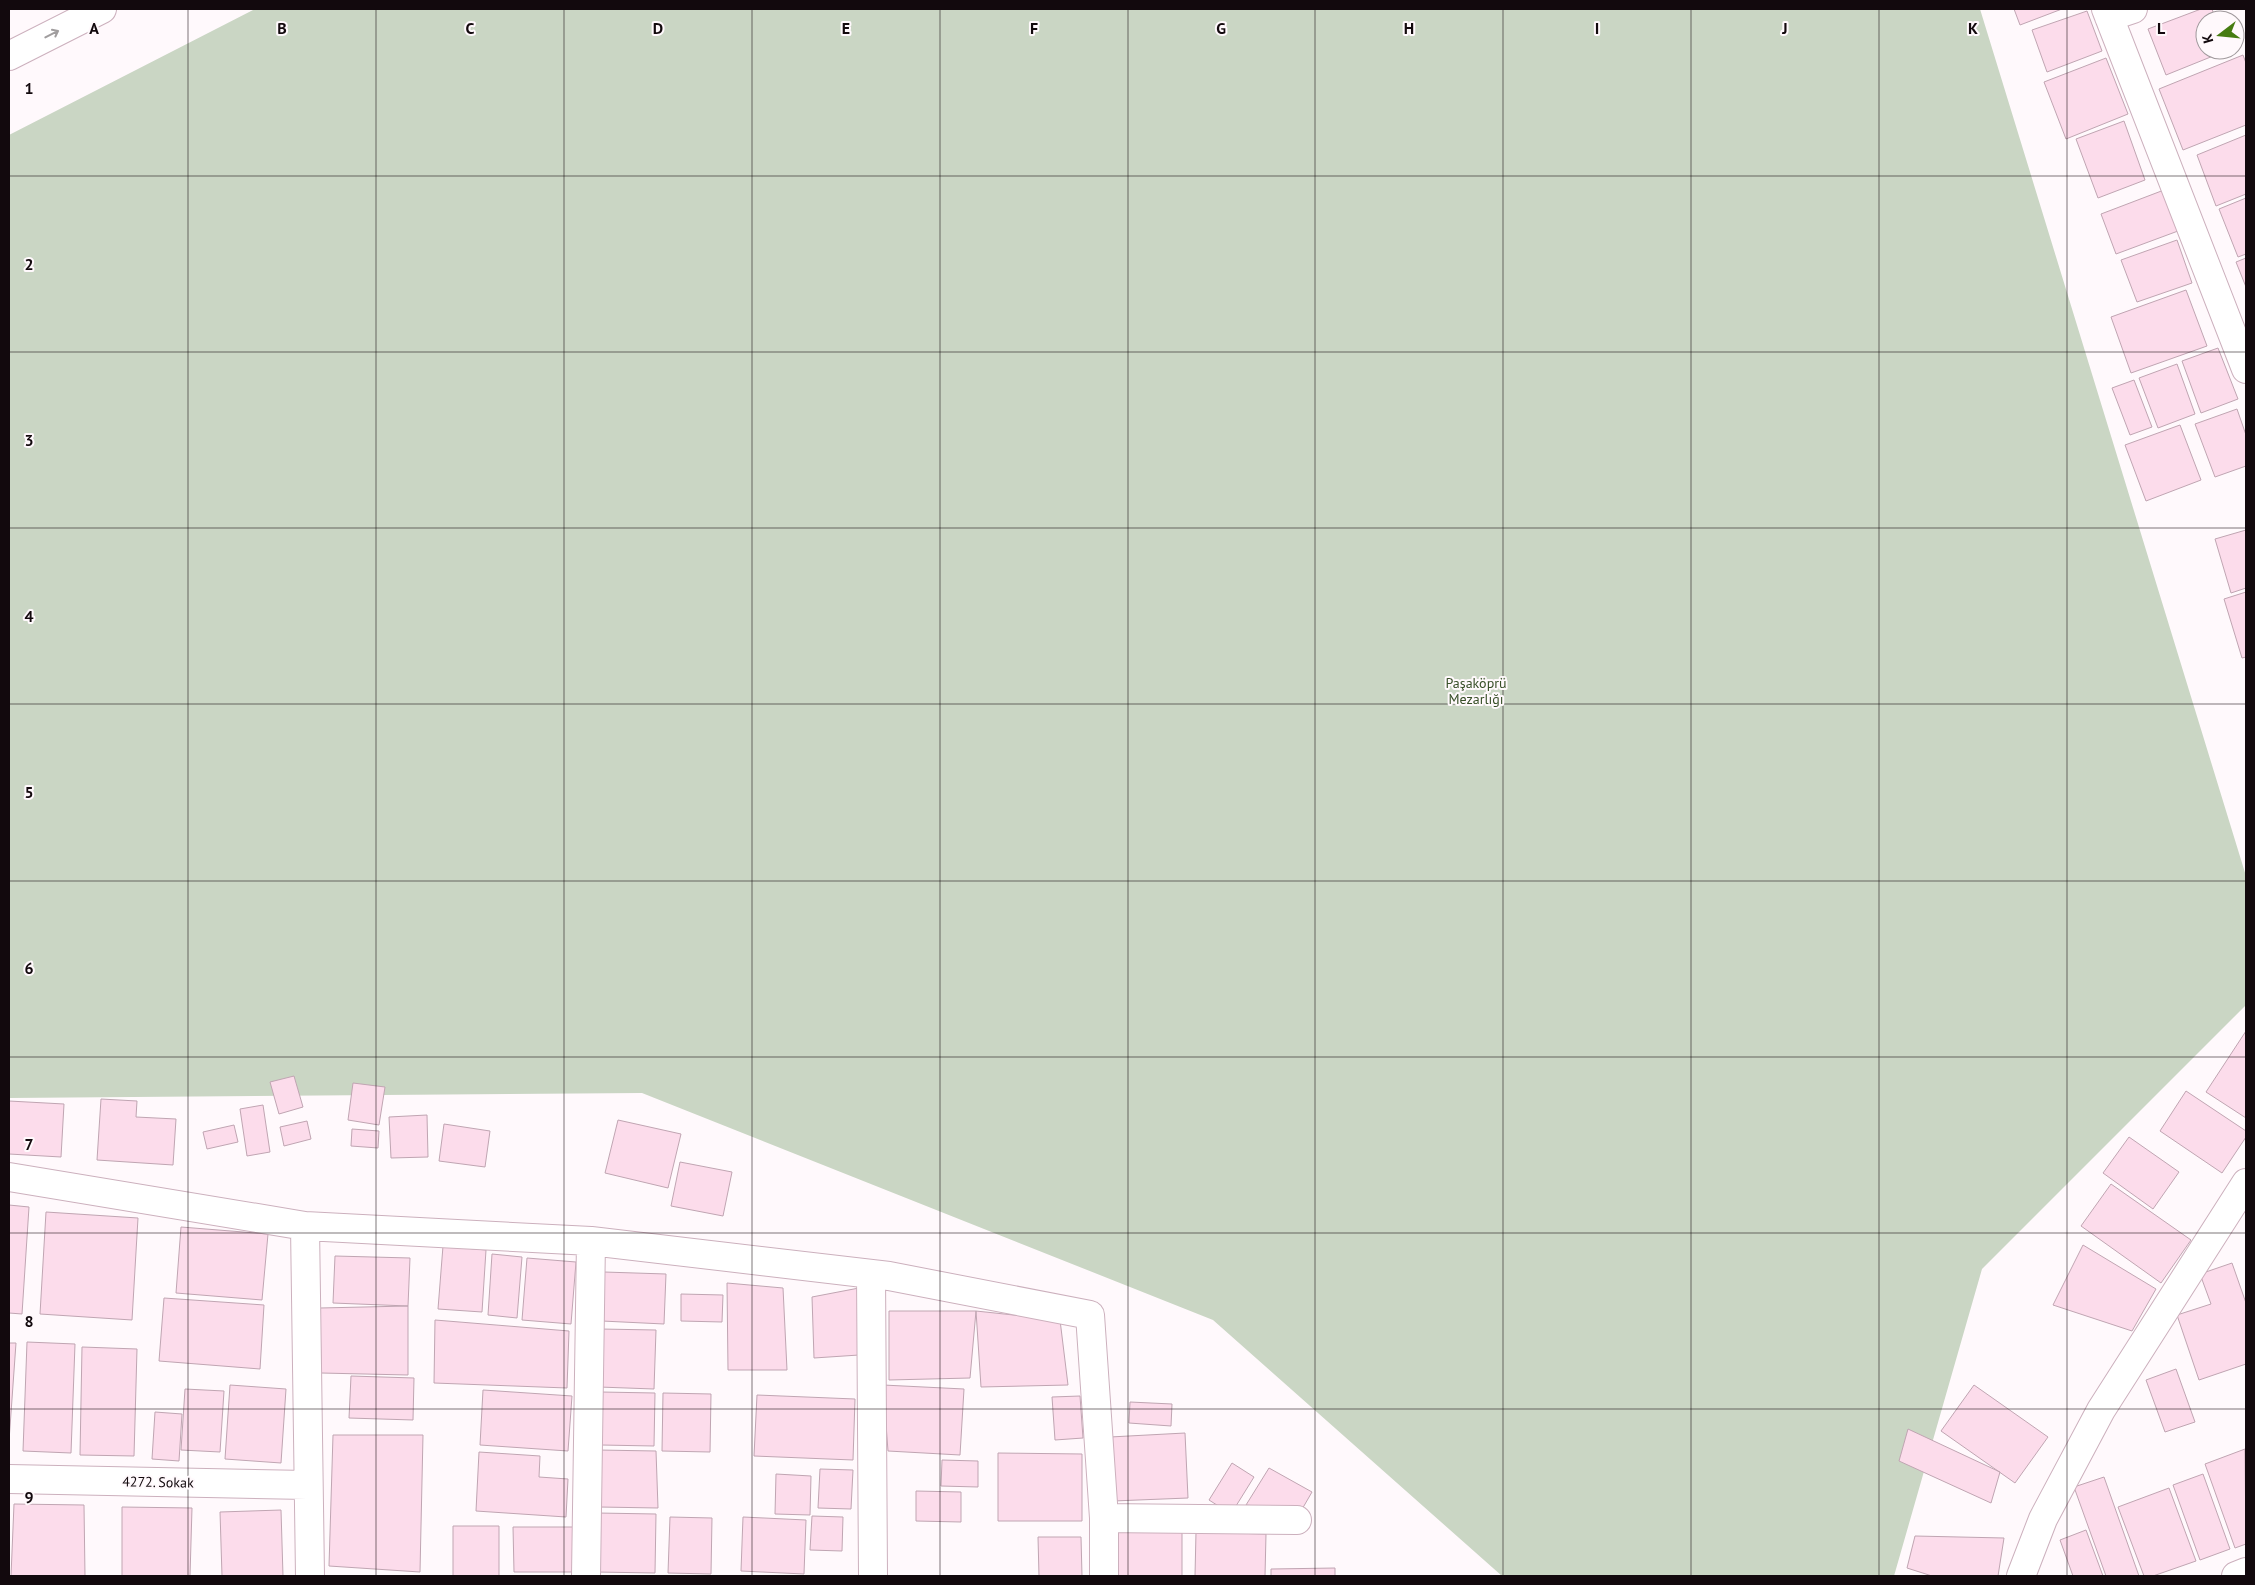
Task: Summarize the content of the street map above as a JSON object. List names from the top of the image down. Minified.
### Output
{"streets":{"main road":["4272. Sokak"]},"parks":["Paşaköprü Mezarlığı"],"north":"left","grid":{"columns":["A","B","C","D","E","F","G","H","I","J","K","L"],"rows":["1","2","3","4","5","6","7","8","9"]}}
